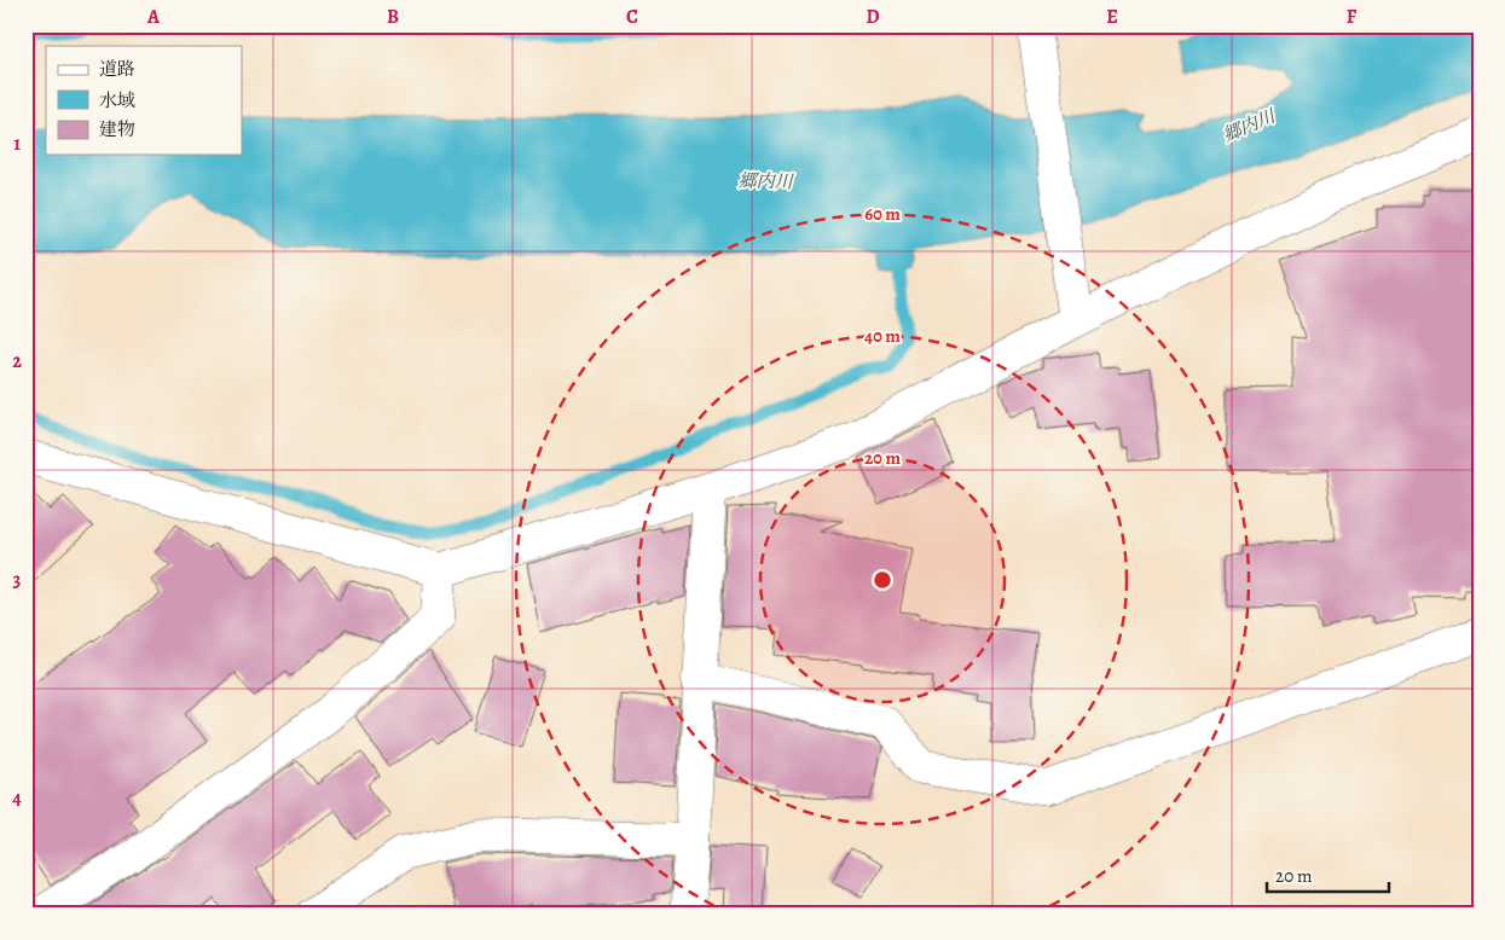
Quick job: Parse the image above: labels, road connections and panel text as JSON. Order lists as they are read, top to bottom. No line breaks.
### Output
{"water":["郷内川"],"legend":["道路","水域","建物"],"scale_bar":"20 m","grid":{"columns":["A","B","C","D","E","F"],"rows":["1","2","3","4"]},"rings":["60 m","40 m","20 m"]}
